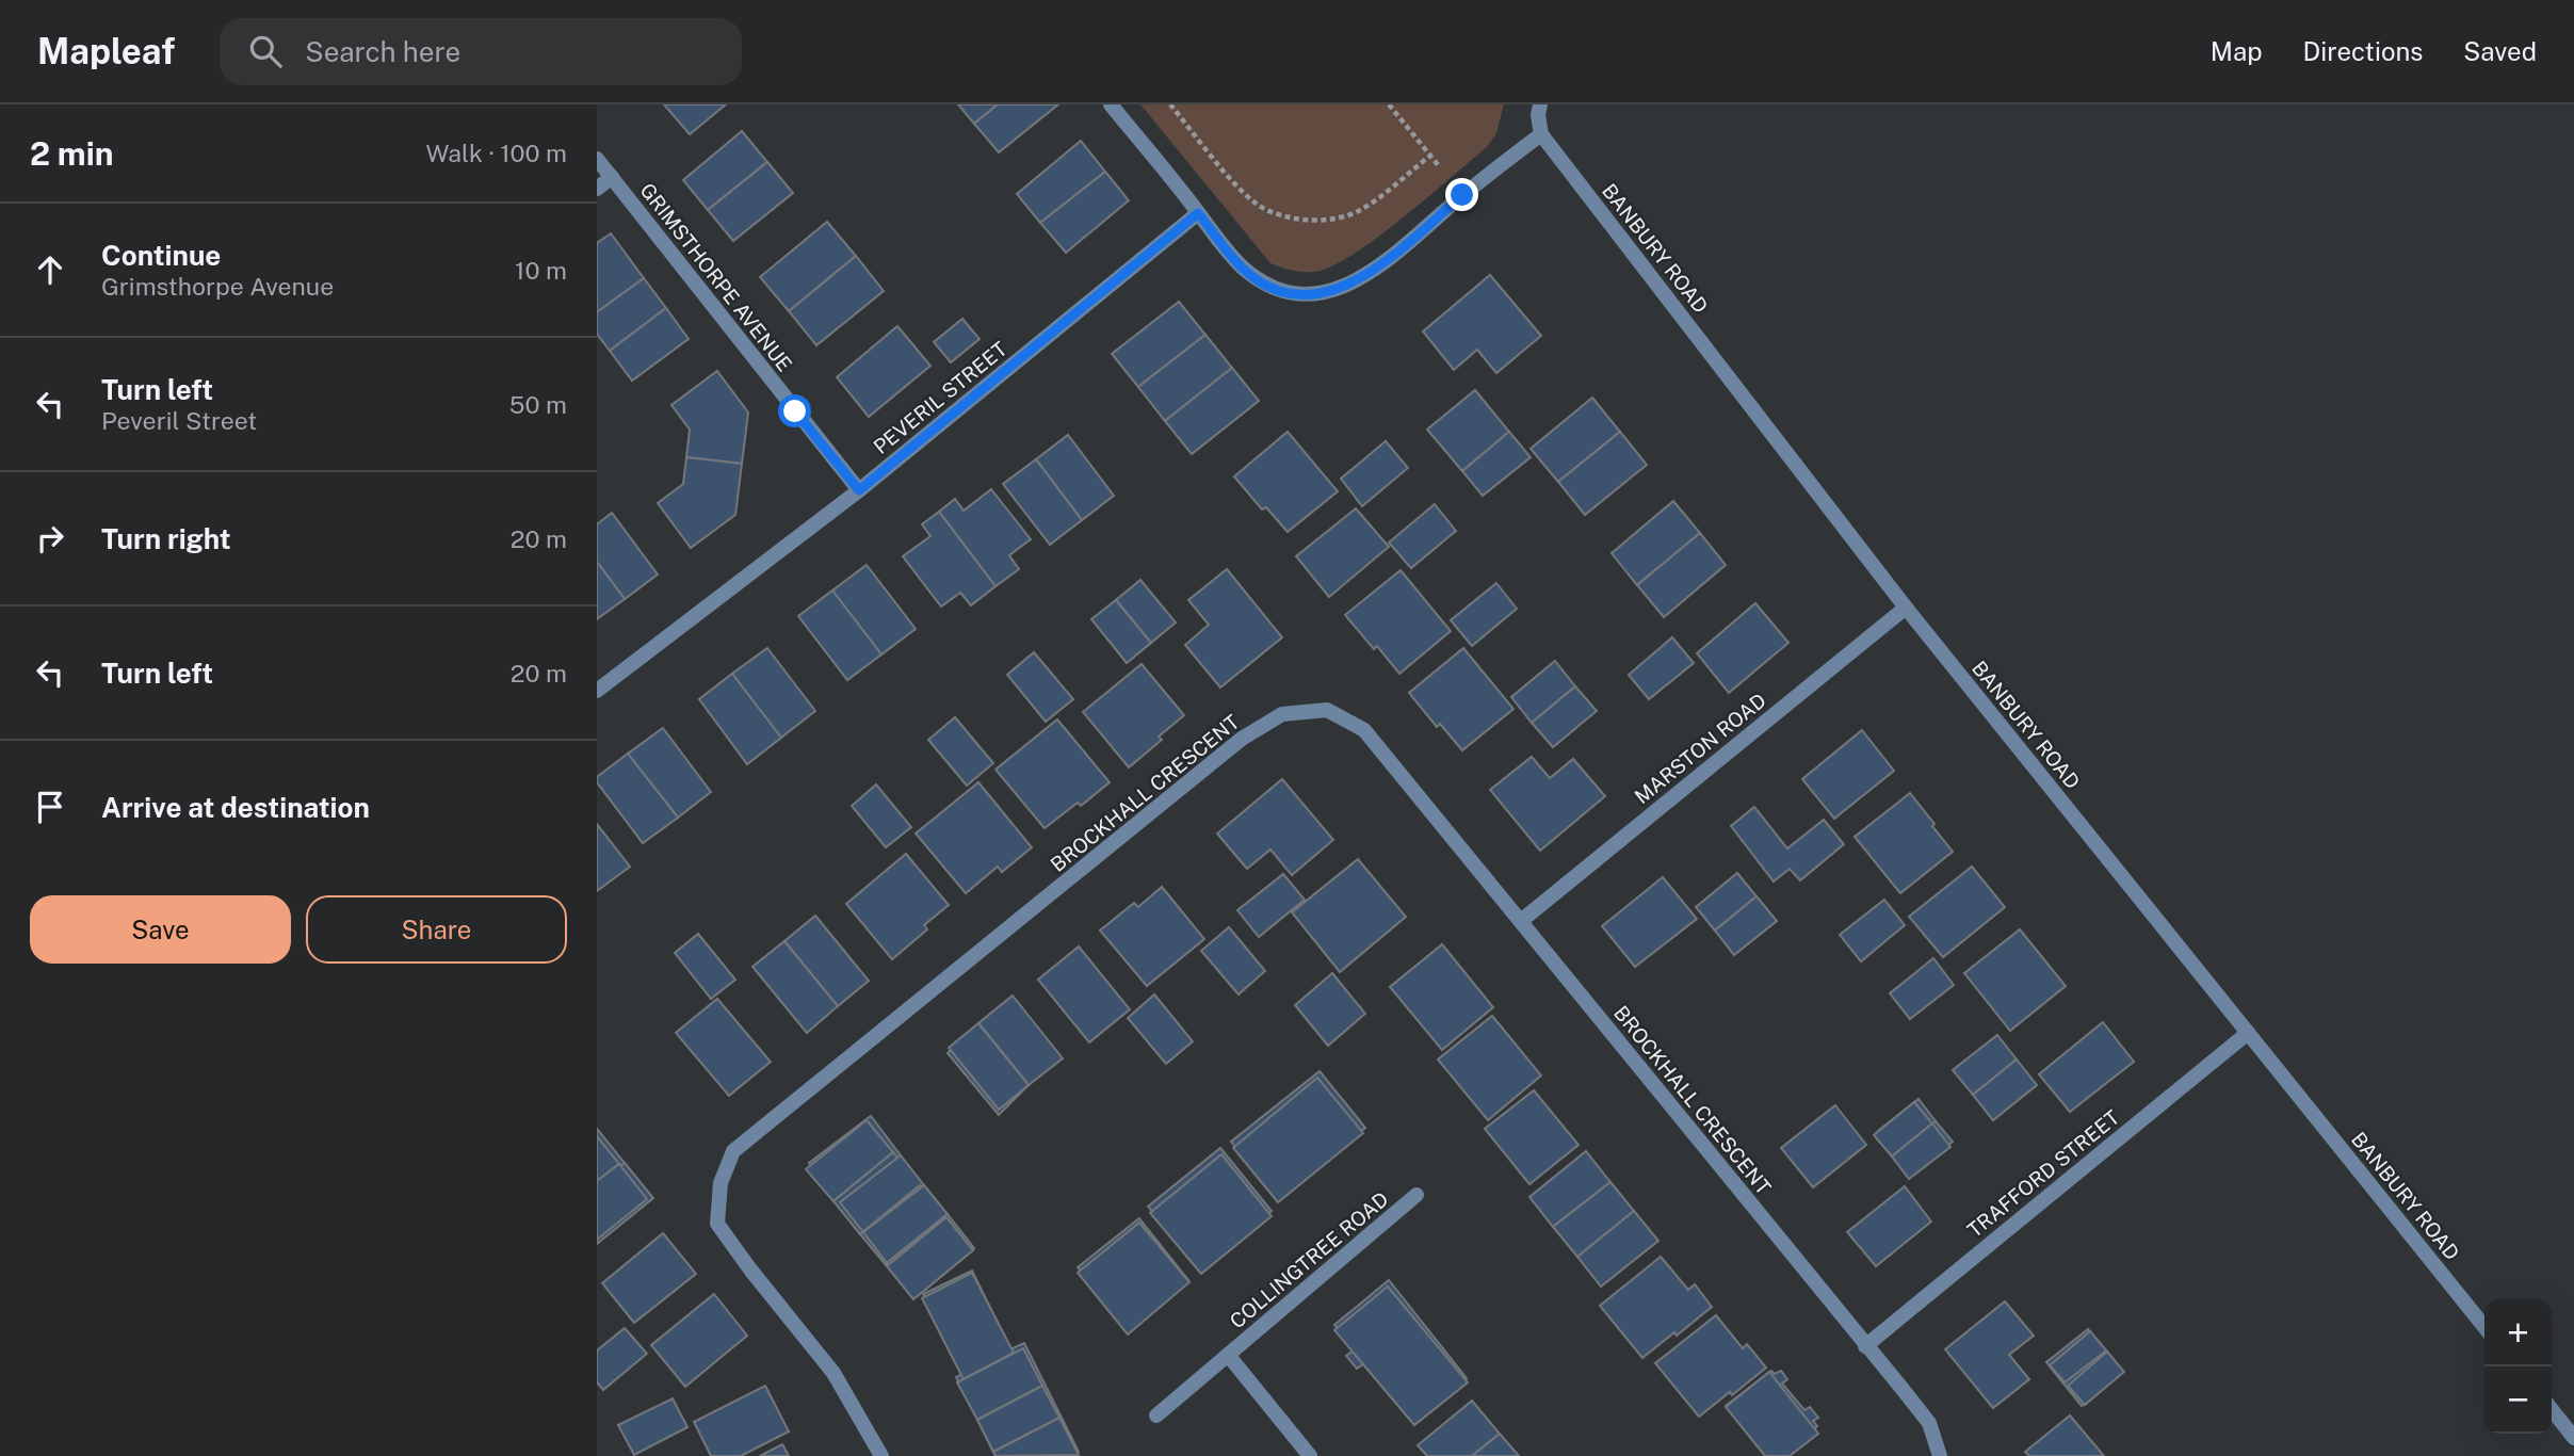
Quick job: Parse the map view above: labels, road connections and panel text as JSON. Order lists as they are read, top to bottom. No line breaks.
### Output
{"streets":{"street":["BANBURY ROAD","GRIMSTHORPE AVENUE","PEVERIL STREET","MARSTON ROAD","BROCKHALL CRESCENT","TRAFFORD STREET","COLLINGTREE ROAD"]},"crossings":[["BANBURY ROAD","MARSTON ROAD"],["BANBURY ROAD","TRAFFORD STREET"],["GRIMSTHORPE AVENUE","PEVERIL STREET"],["MARSTON ROAD","BROCKHALL CRESCENT"],["BROCKHALL CRESCENT","TRAFFORD STREET"]],"page":{"header":"Mapleaf","search":"Search here","nav":["Map","Directions","Saved"],"heading":["2 min","Walk · 100 m"],"list":[["Continue","Grimsthorpe Avenue","10 m"],["Turn left","Peveril Street","50 m"],["Turn right","20 m"],["Turn left","20 m"],"Arrive at destination"],"buttons":["Save","Share"],"map_buttons":["+","−"]}}
